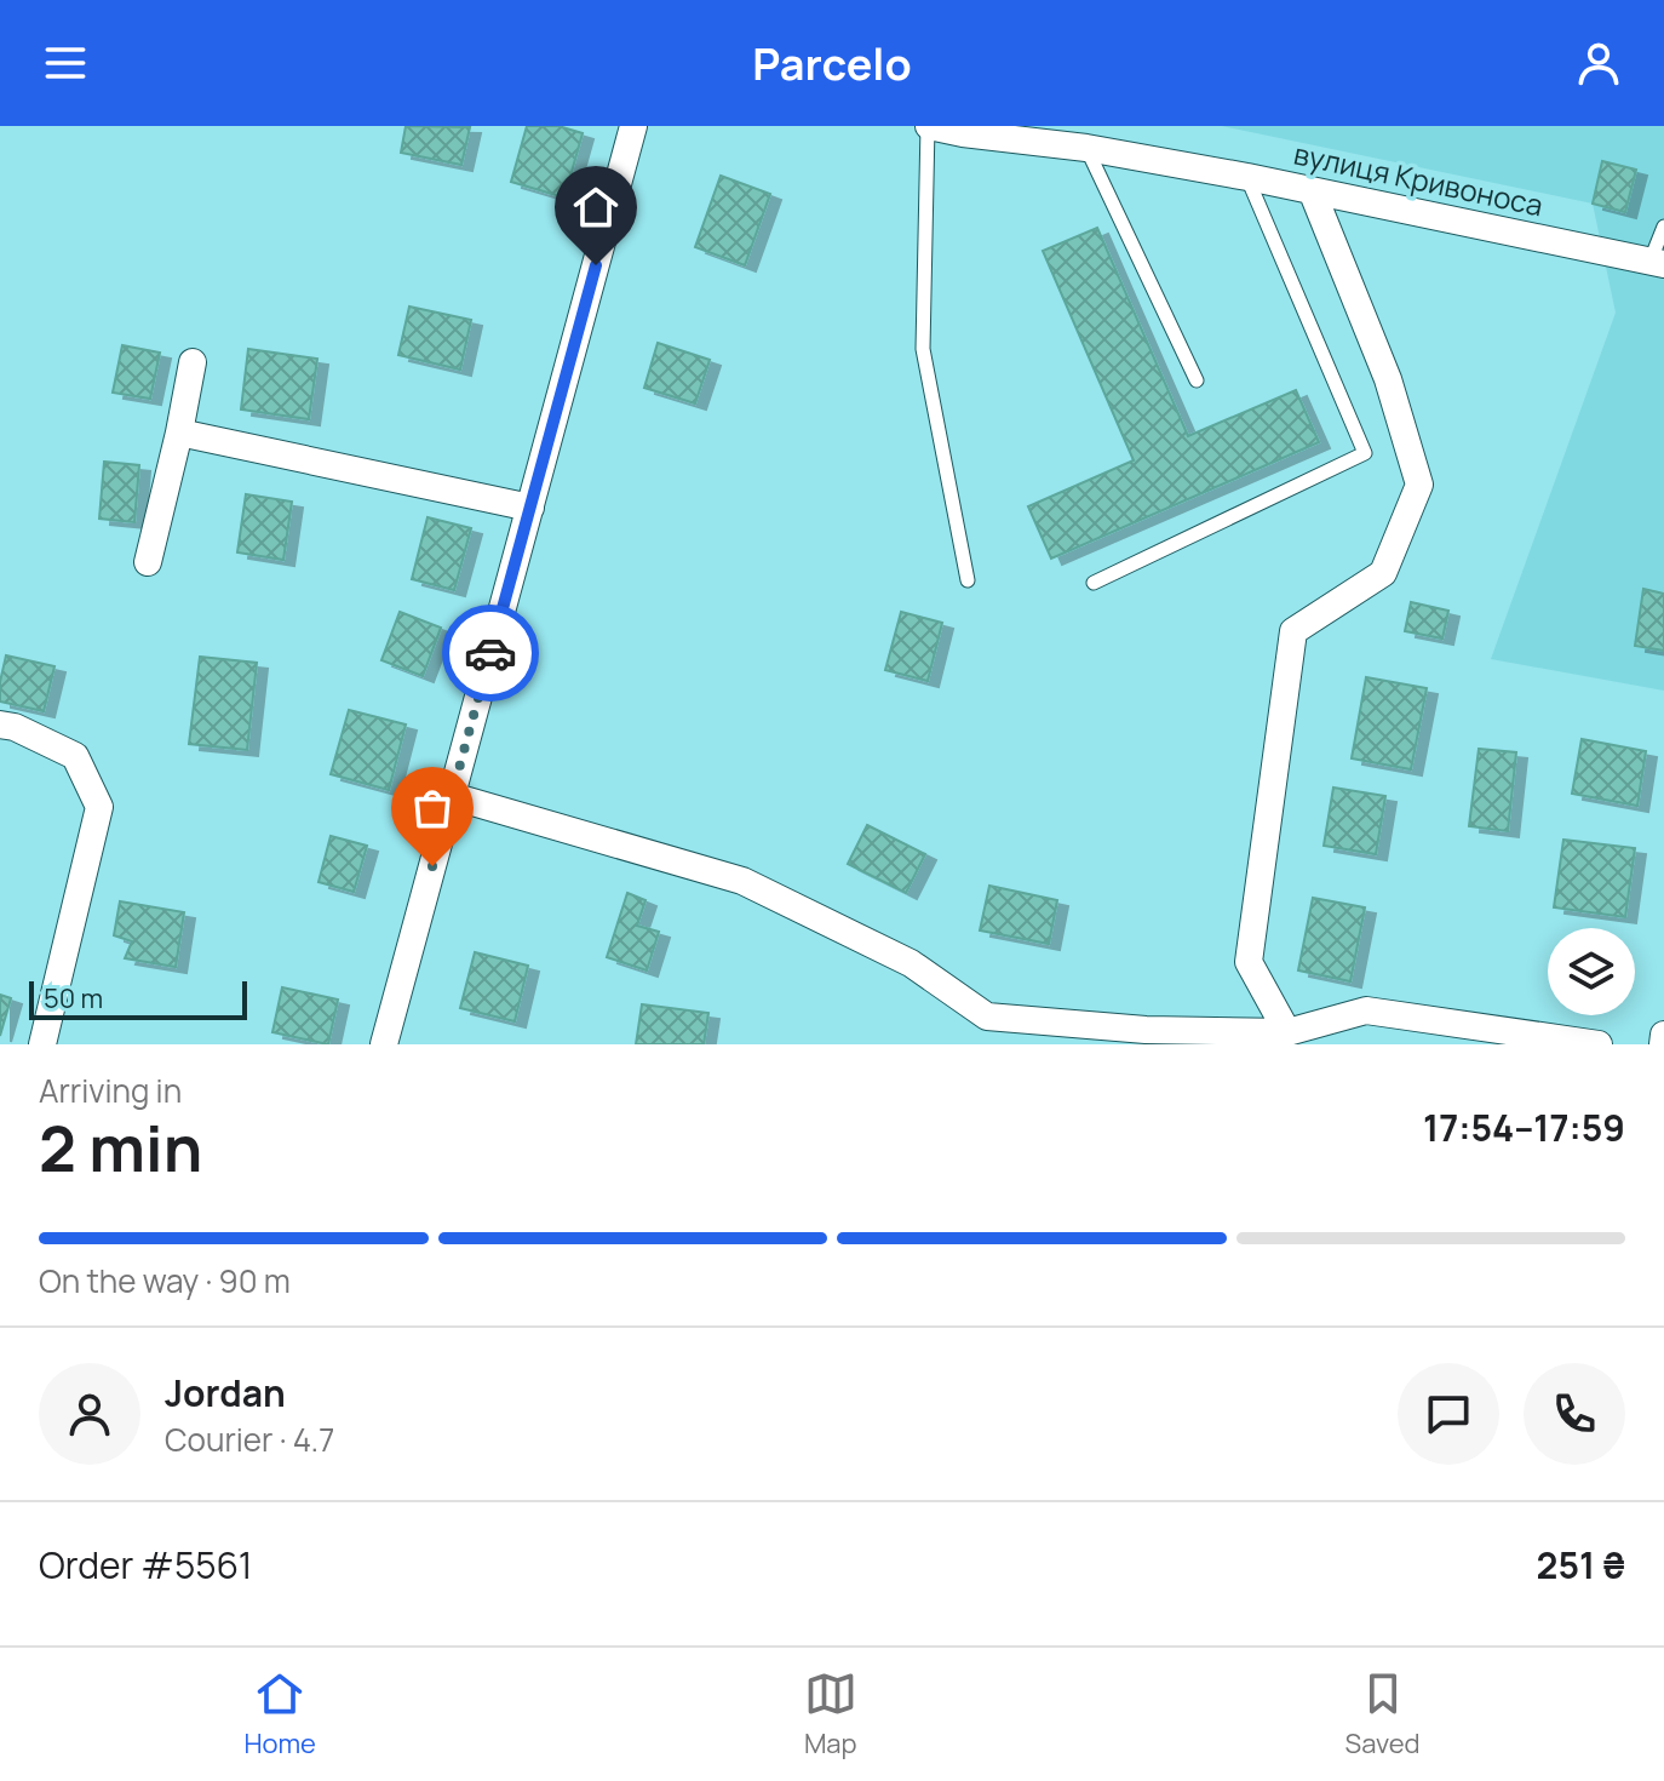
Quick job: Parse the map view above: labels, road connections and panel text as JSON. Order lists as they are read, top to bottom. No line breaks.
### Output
{"streets":{"street":["вулиця Кривоноса"]},"scale_bar":"50 m","page":{"header":"Parcelo","scale":"50 m","heading":["2 min","Arriving in","17:54–17:59"],"panel":["Jordan","Courier · 4.7","Order #5561","251 ₴"],"bar":"On the way · 90 m","tabs":["Home","Map","Saved"]}}
